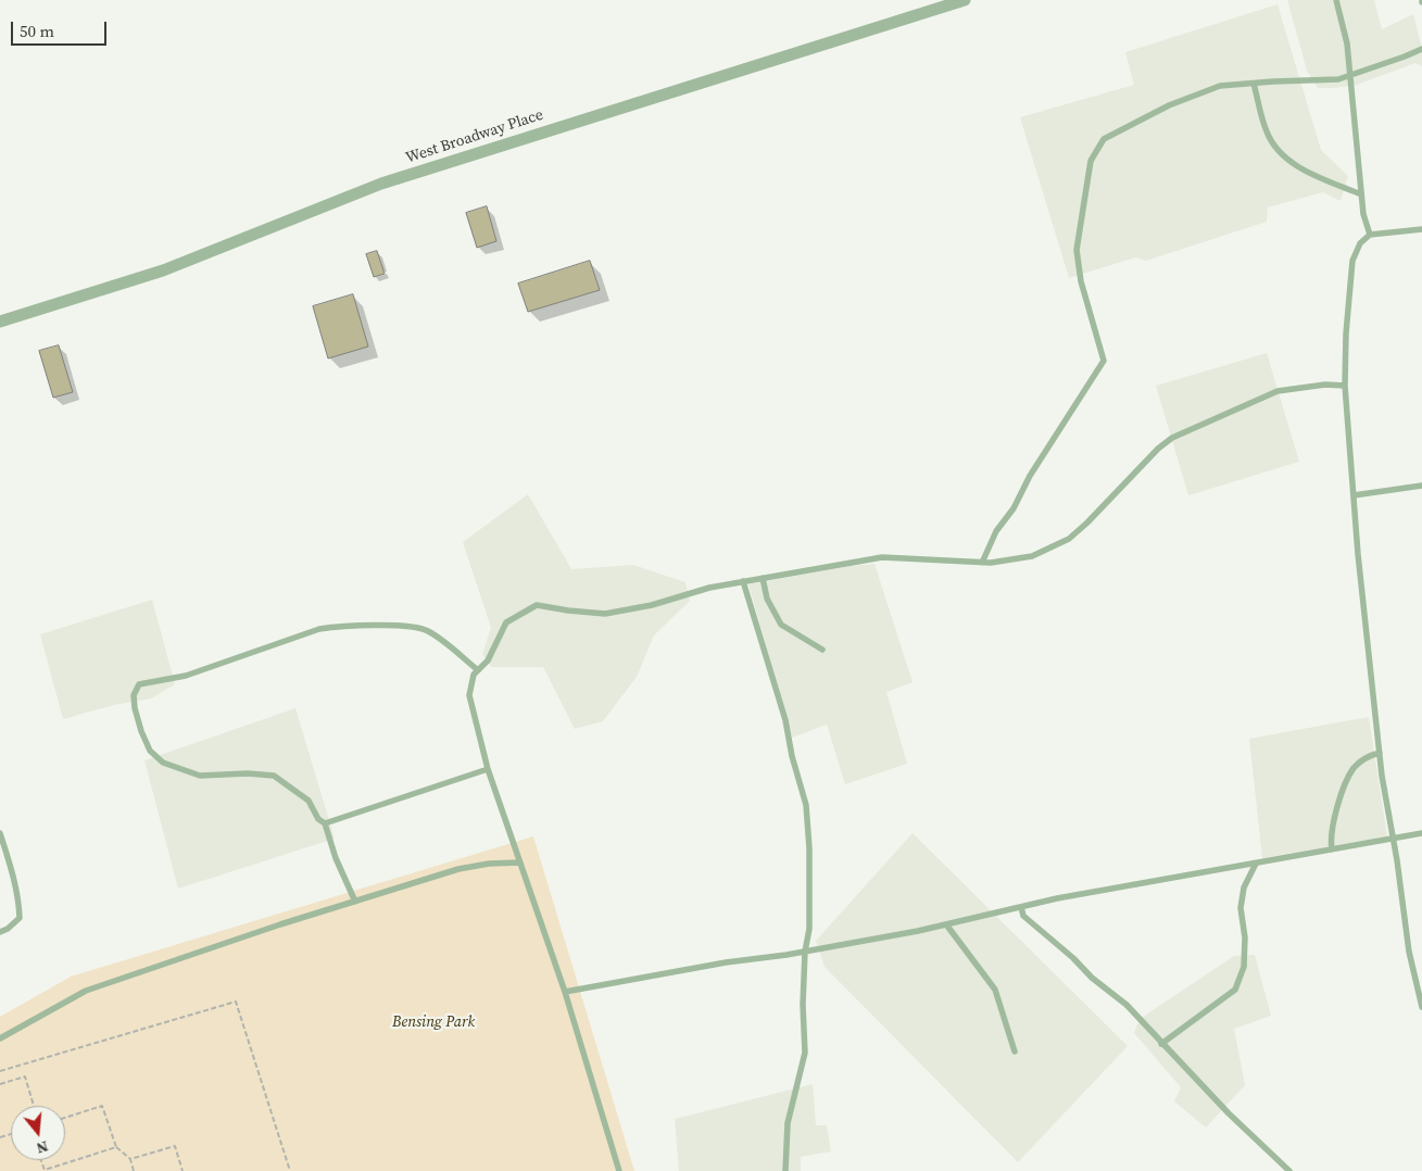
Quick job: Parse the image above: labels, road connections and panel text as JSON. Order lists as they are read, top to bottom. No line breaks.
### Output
{"streets":{"street":["West Broadway Place"]},"parks":["Bensing Park"],"scale_bar":"50 m","north":"bottom"}
